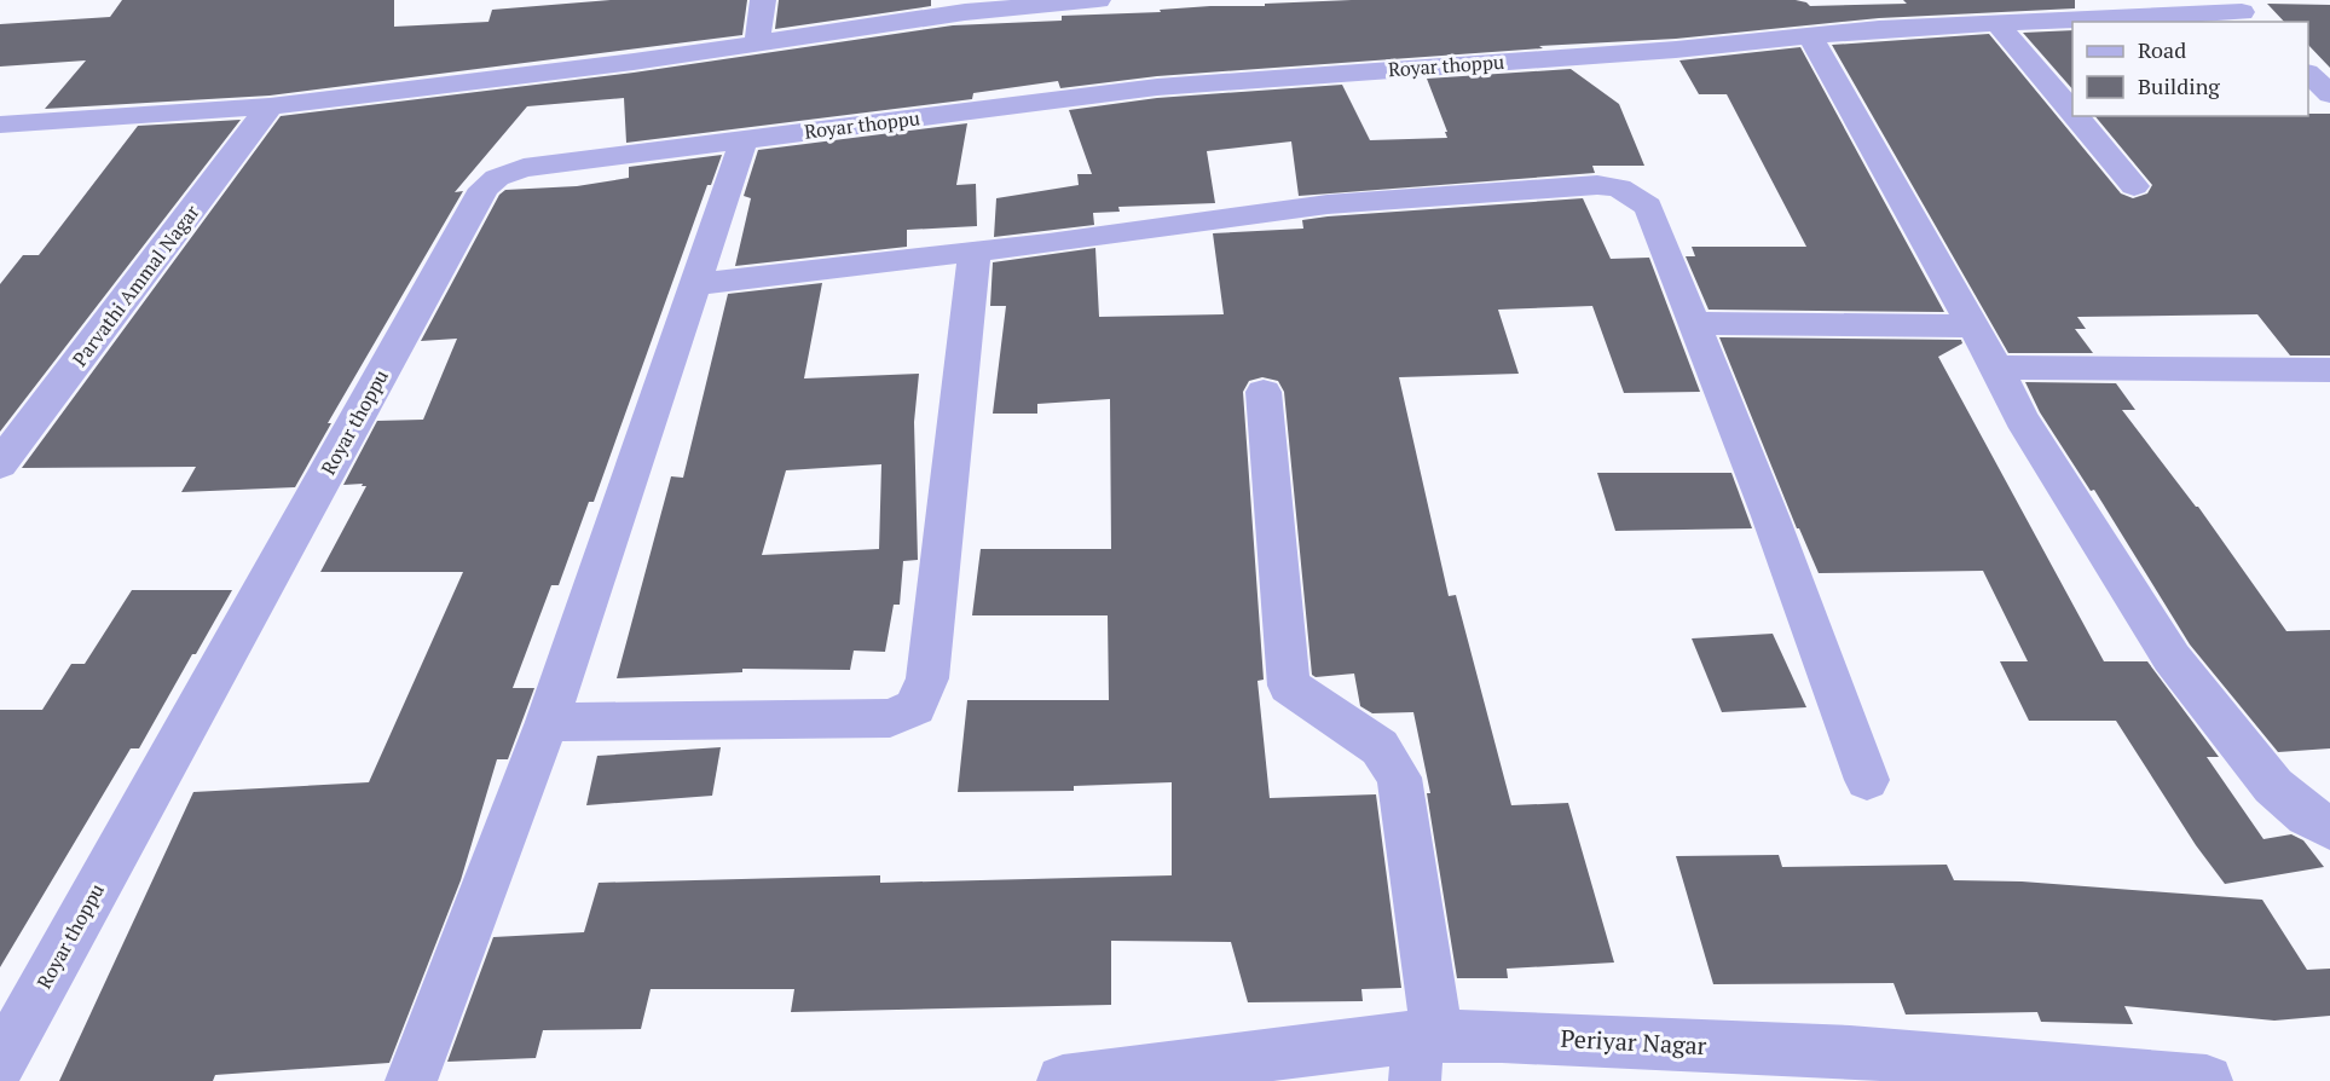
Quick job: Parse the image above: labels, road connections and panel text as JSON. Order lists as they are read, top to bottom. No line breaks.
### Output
{"streets":{"street":["Royar thoppu","Parvathi Ammal Nagar","Periyar Nagar"]},"legend":["Road","Building"]}
